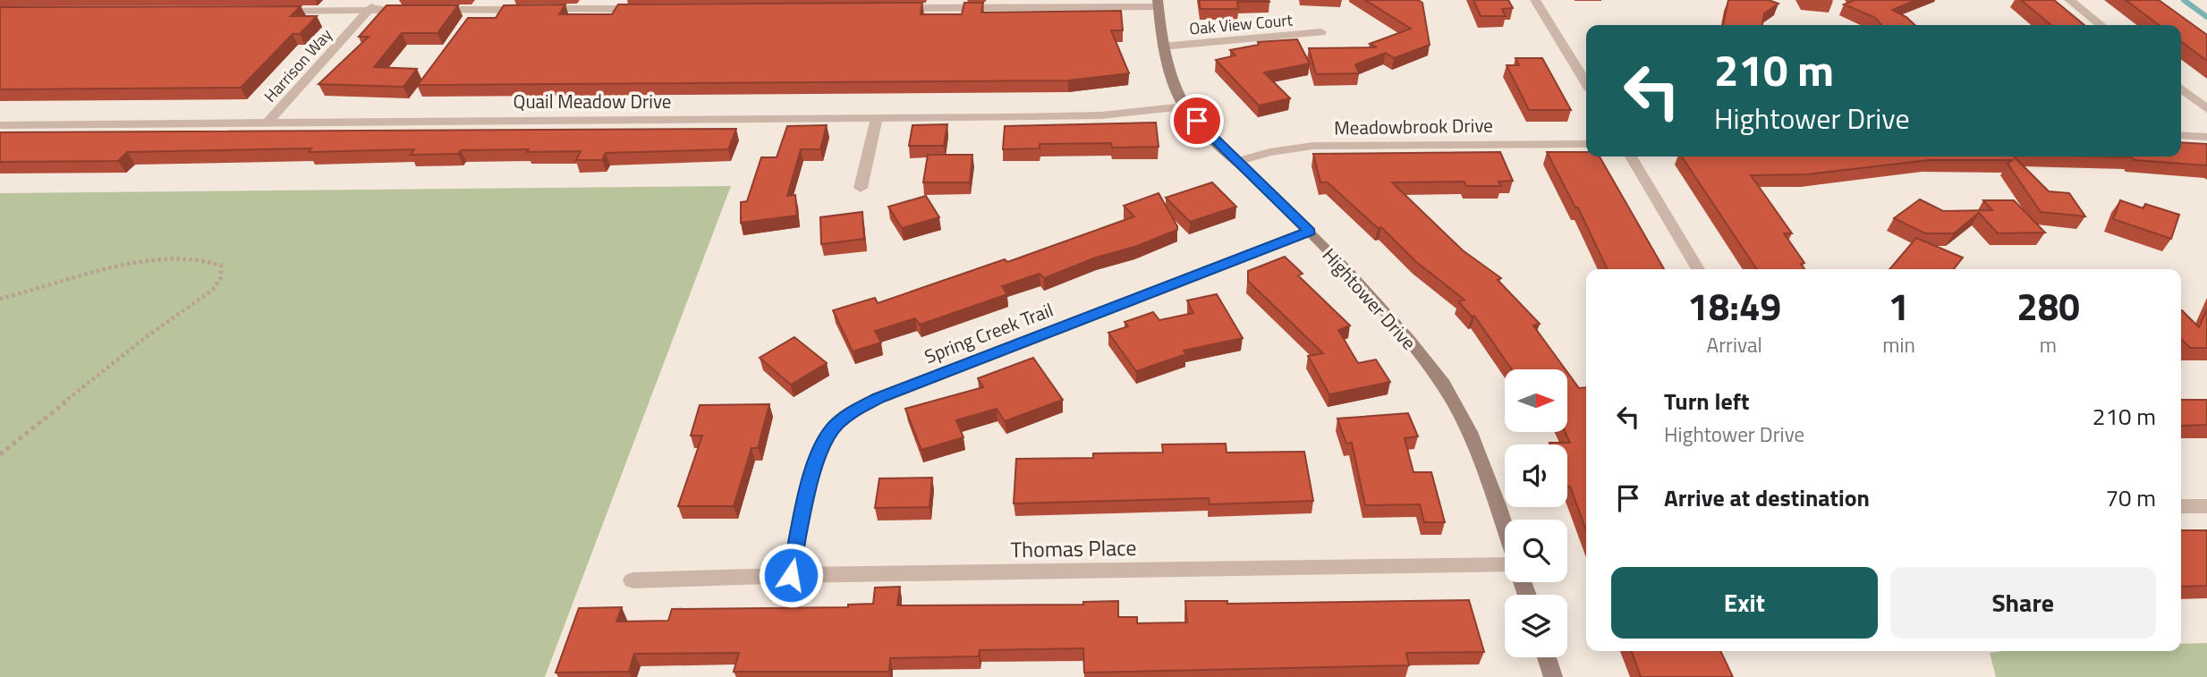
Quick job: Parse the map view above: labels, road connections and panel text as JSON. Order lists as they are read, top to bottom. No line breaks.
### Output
{"streets":{"main road":["Hightower Drive"],"street":["Oak View Court","Harrison Way","Quail Meadow Drive","Meadowbrook Drive","Spring Creek Trail","Thomas Place"]},"crossings":[["Oak View Court","Hightower Drive"],["Harrison Way","Quail Meadow Drive"],["Quail Meadow Drive","Hightower Drive"],["Meadowbrook Drive","Hightower Drive"],["Hightower Drive","Spring Creek Trail"],["Spring Creek Trail","Thomas Place"]],"north":"right","page":{"turn":["210 m","Hightower Drive"],"eta":["18:49","Arrival","1","min","280","m"],"list":[{"name":"Turn left","note":"Hightower Drive","value":"210 m"},{"name":"Arrive at destination","value":"70 m"}],"buttons":["Exit","Share"]}}
